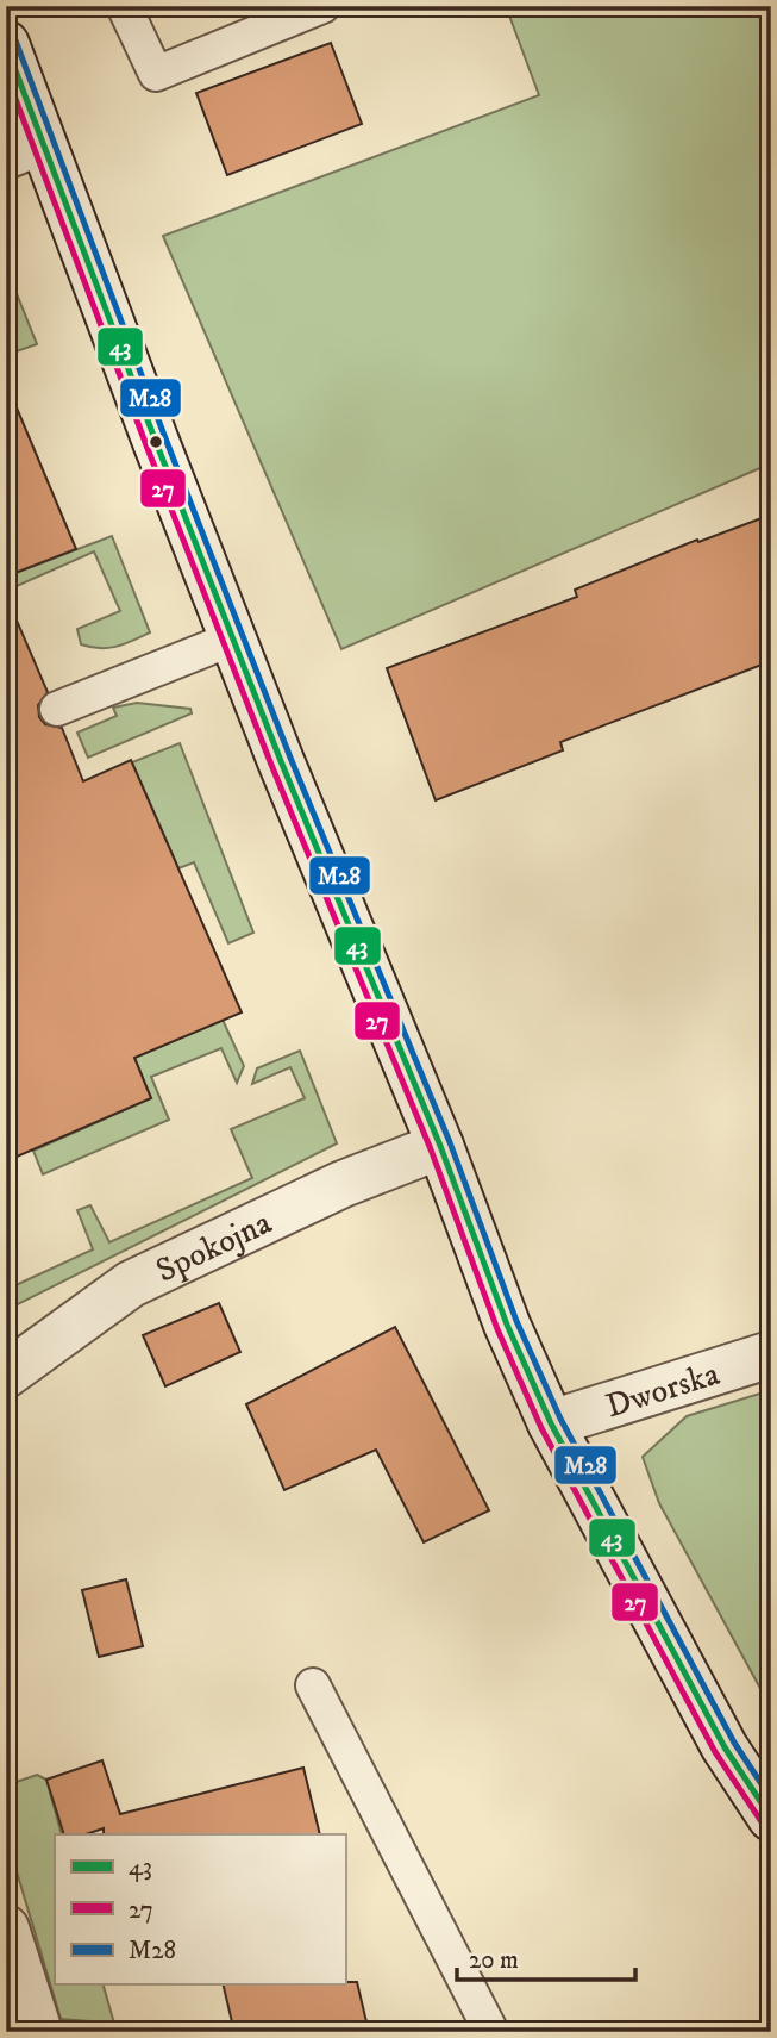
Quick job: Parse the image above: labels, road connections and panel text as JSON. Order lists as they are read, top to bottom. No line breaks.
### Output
{"streets":{"main road":["Spokojna","Dworska"]},"lines":["transit line M28","transit line 43","transit line 27"],"legend":["43","27","M28"],"scale_bar":"20 m"}
